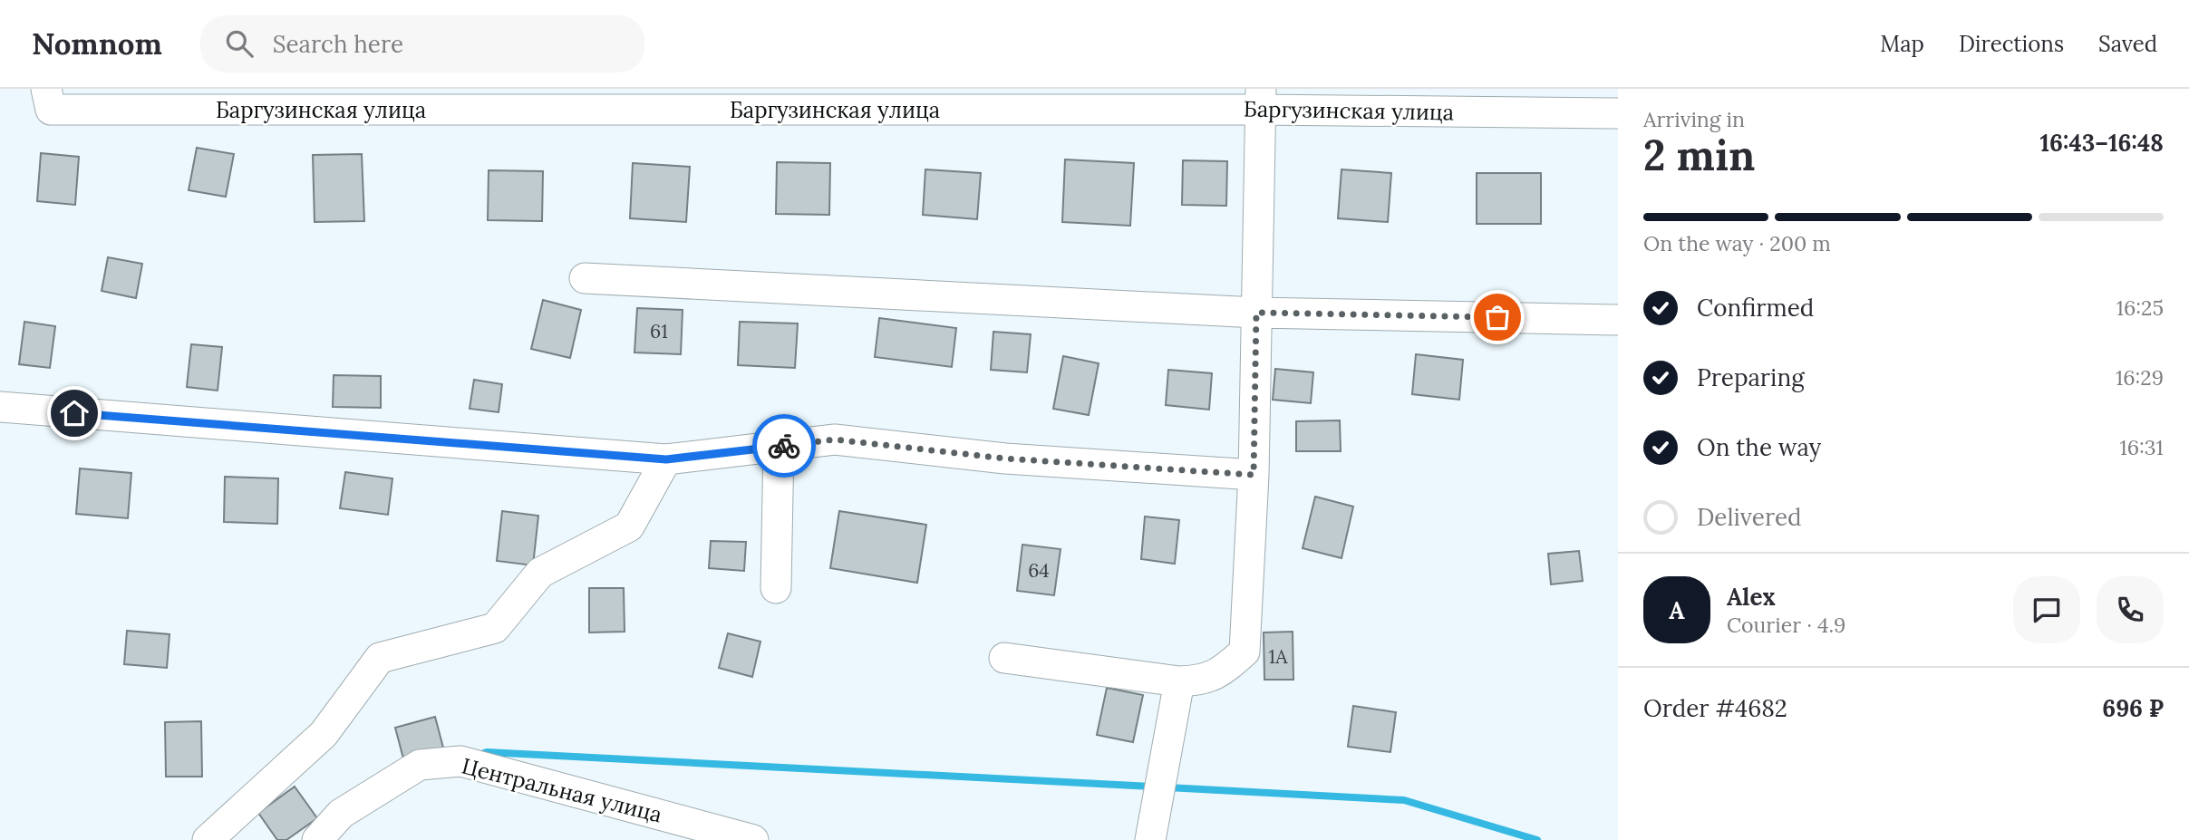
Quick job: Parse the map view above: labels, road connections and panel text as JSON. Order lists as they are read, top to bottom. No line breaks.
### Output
{"streets":{"street":["Баргузинская улица","Центральная улица"]},"house_numbers":["61","64","1А"],"page":{"header":"Nomnom","search":"Search here","nav":["Map","Directions","Saved"],"heading":["2 min","Arriving in","16:43–16:48"],"panel":["Alex","Courier · 4.9","Order #4682","696 ₽"],"bar":"On the way · 200 m","list":[["Confirmed","16:25"],["Preparing","16:29"],["On the way","16:31"],"Delivered"],"round":"A"}}
